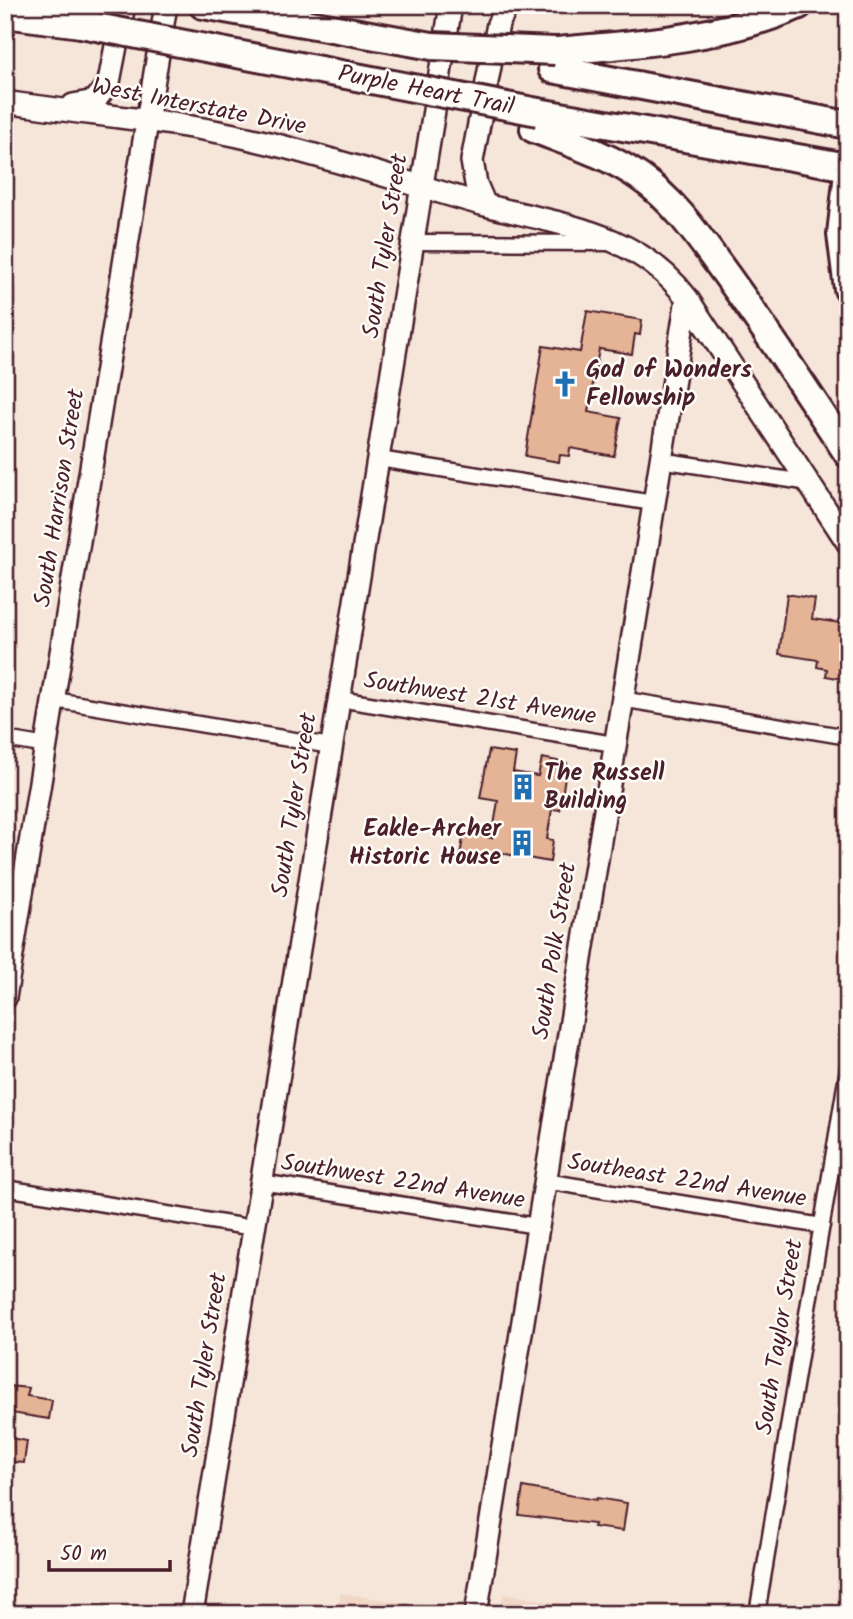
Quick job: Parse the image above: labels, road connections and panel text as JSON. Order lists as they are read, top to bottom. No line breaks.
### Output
{"streets":{"highway":["Purple Heart Trail"],"main road":["West Interstate Drive","South Tyler Street","South Harrison Street","South Polk Street"],"street":["Southwest 21st Avenue","Southeast 22nd Avenue","Southwest 22nd Avenue","South Taylor Street"]},"crossings":[["West Interstate Drive","South Tyler Street"],["West Interstate Drive","South Harrison Street"],["West Interstate Drive","South Polk Street"],["South Tyler Street","Southwest 21st Avenue"],["South Tyler Street","Southwest 22nd Avenue"],["Southwest 21st Avenue","South Polk Street"],["South Polk Street","Southeast 22nd Avenue"],["South Polk Street","Southwest 22nd Avenue"],["Southeast 22nd Avenue","South Taylor Street"]],"places":{"church":["God of Wonders Fellowship"],"building":["The Russell Building","Eakle-Archer Historic House"]},"scale_bar":"50 m"}
